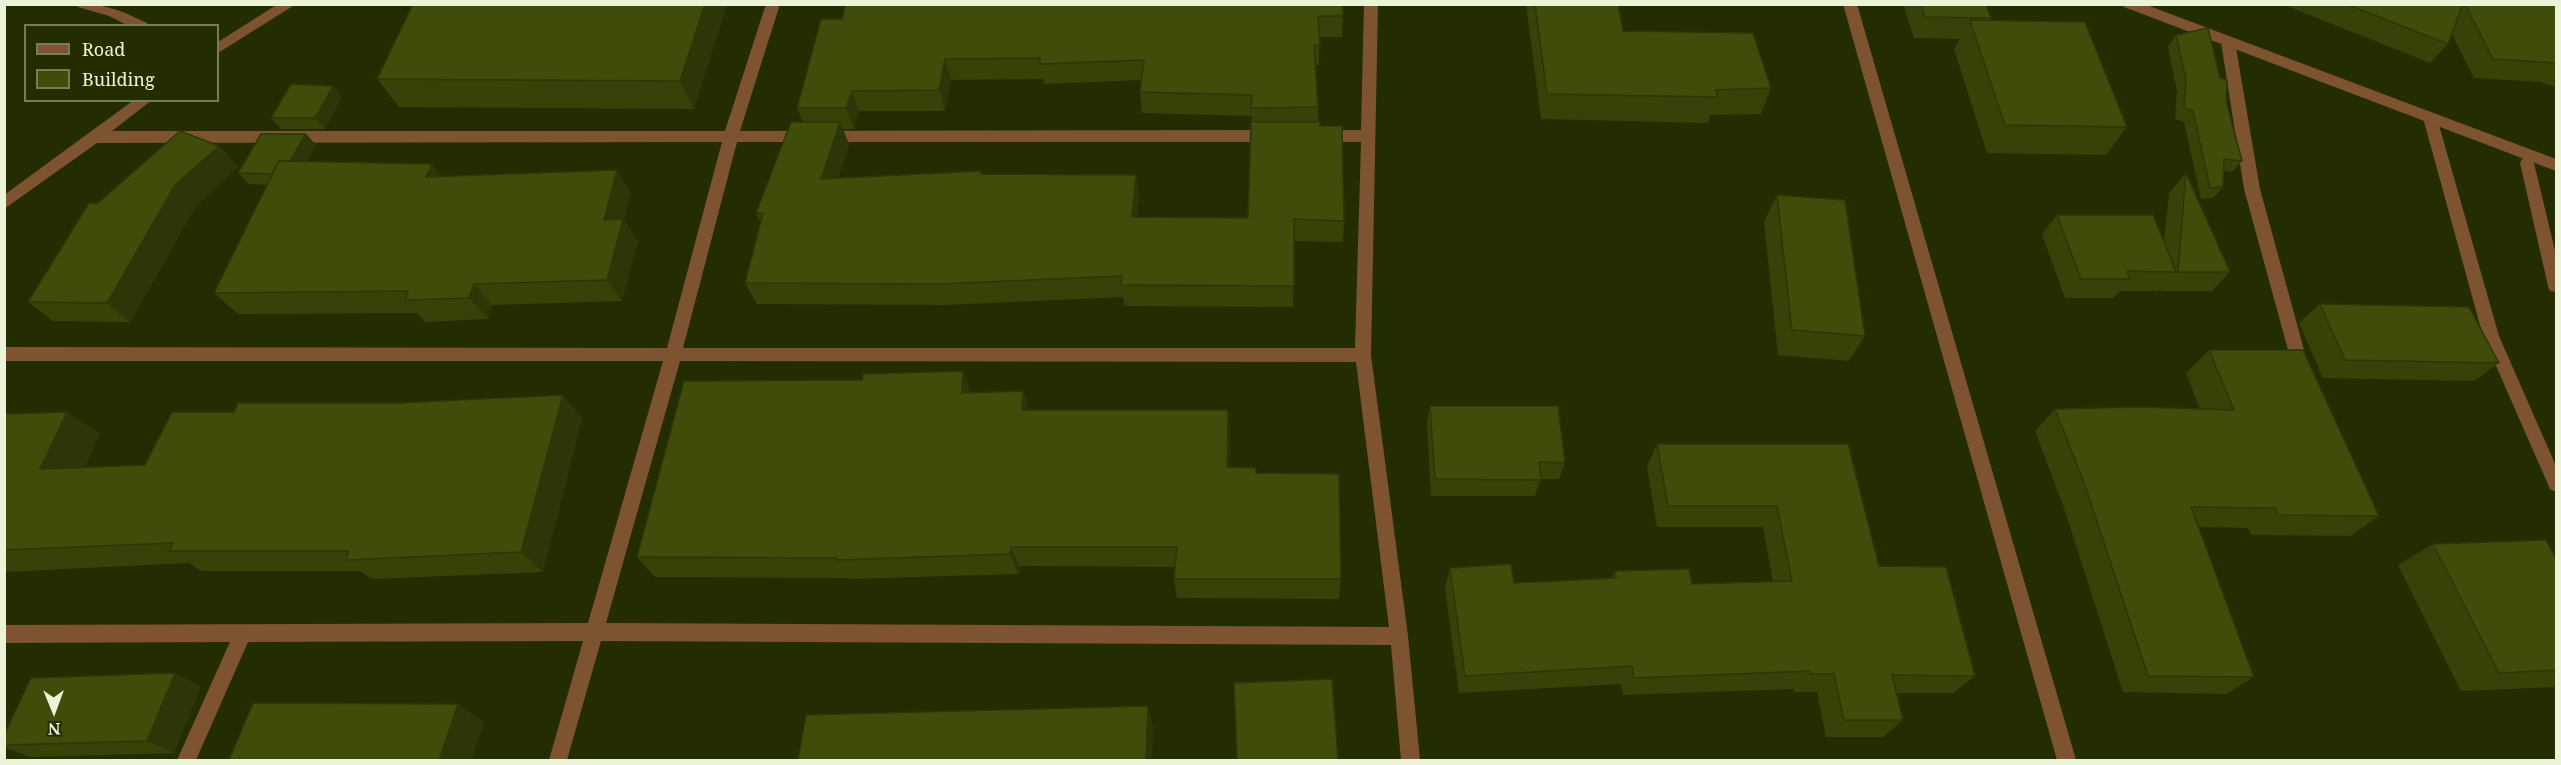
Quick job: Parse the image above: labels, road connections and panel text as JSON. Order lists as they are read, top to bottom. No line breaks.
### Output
{"legend":["Road","Building"],"north":"bottom"}
